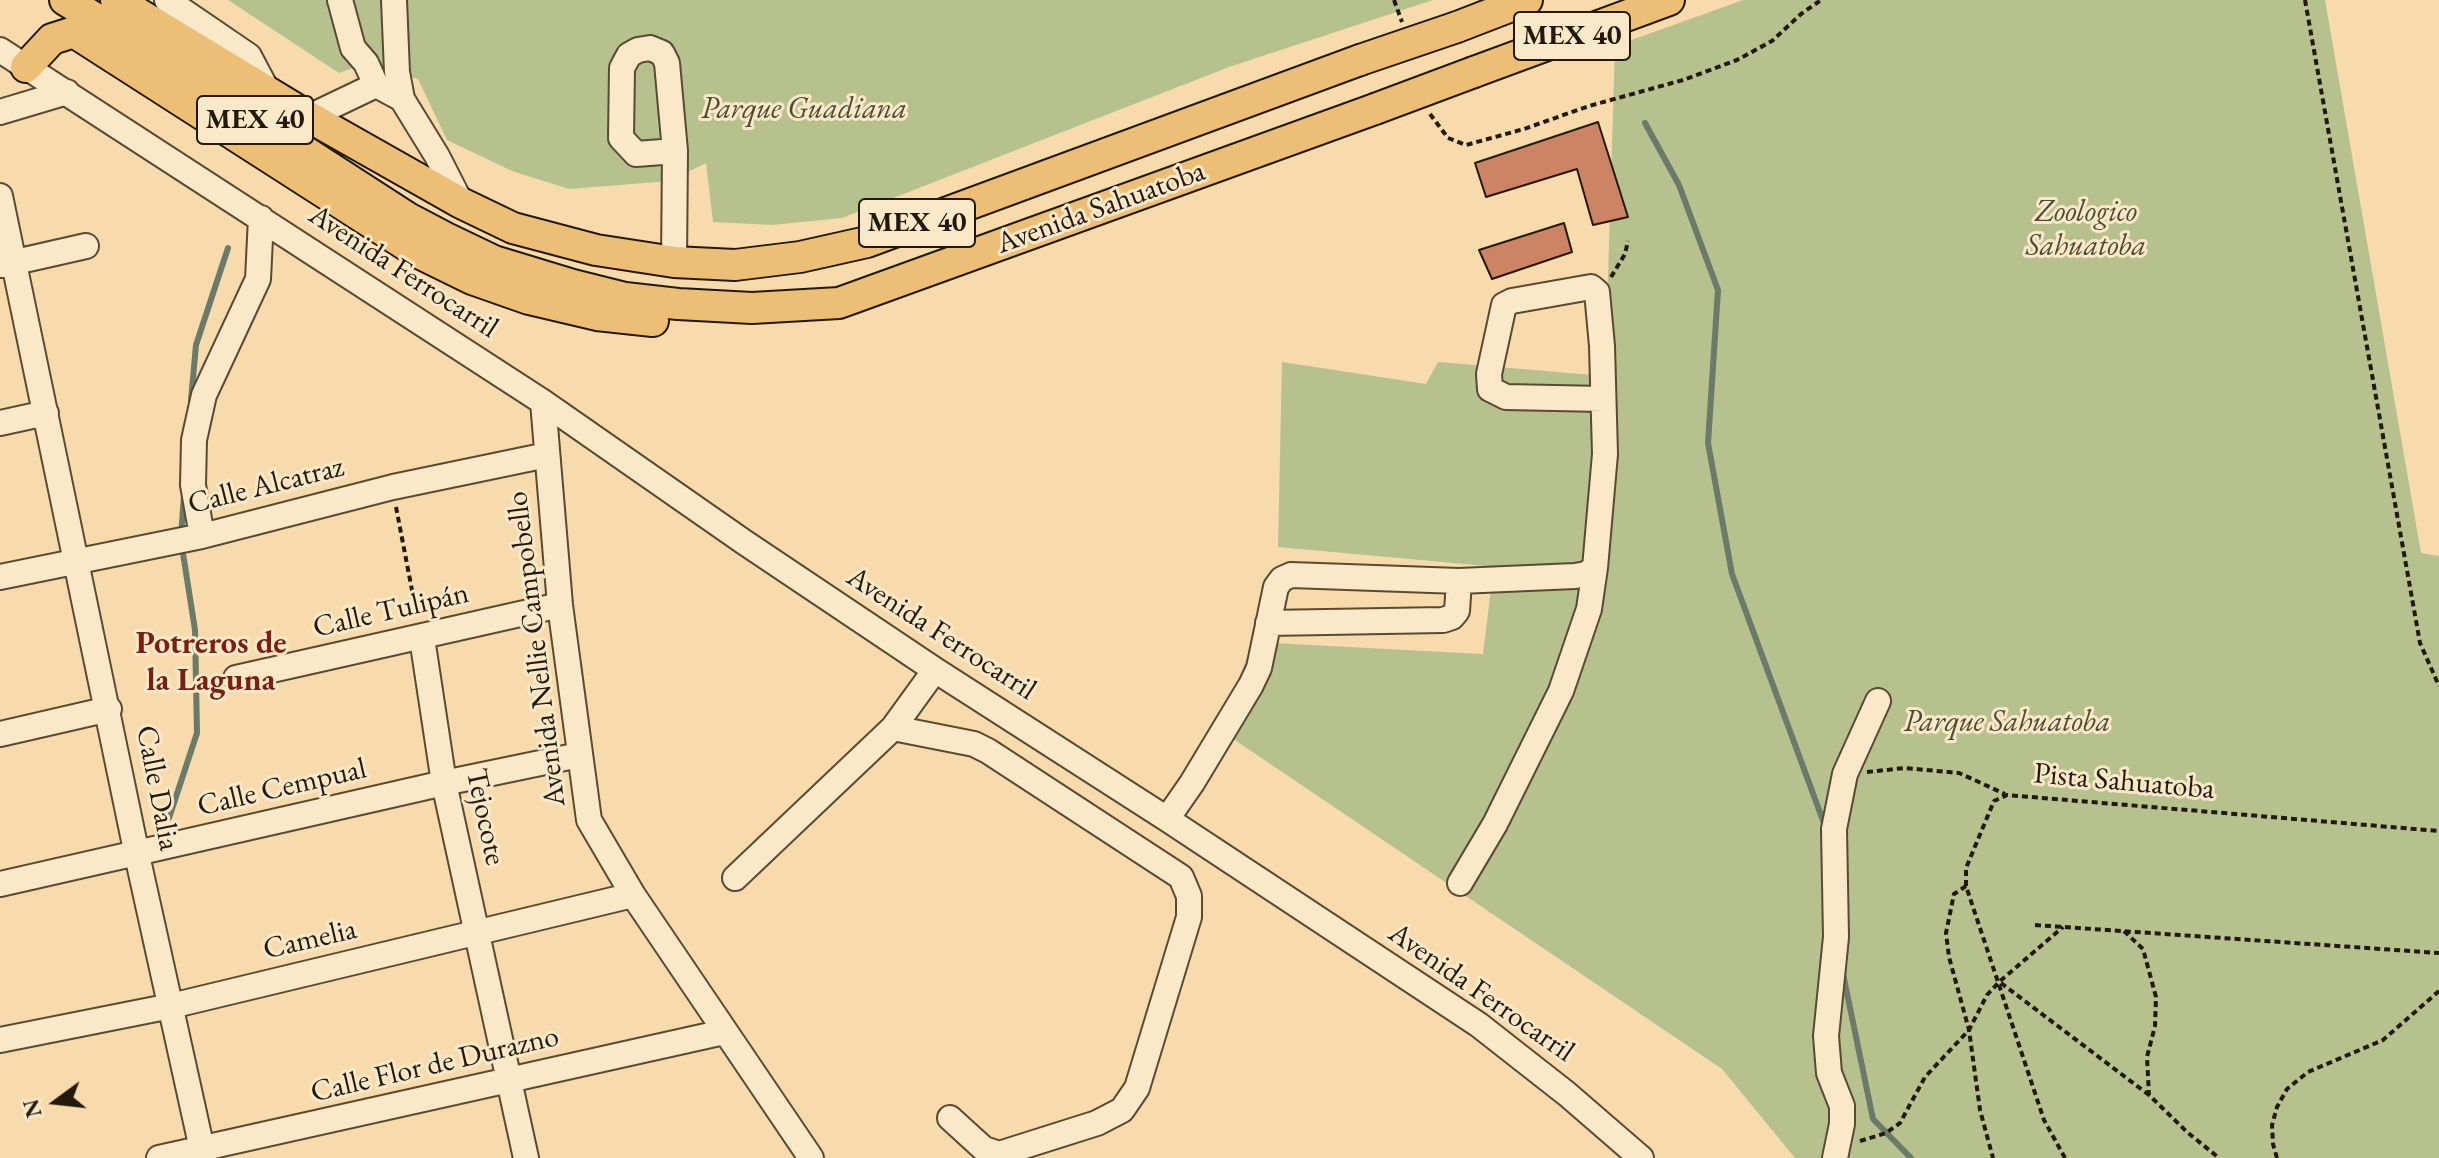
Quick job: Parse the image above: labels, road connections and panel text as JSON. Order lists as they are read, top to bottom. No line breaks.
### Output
{"streets":{"main road":["MEX 40","Avenida Sahuatoba"],"street":["Avenida Ferrocarril","Calle Alcatraz","Calle Tulipán","Avenida Nellie Campobello","Calle Dalia","Calle Cempual","Tejocote","Camelia","Calle Flor de Durazno"],"path":["Pista Sahuatoba"]},"crossings":[["Avenida Ferrocarril","Avenida Nellie Campobello"],["Calle Alcatraz","Avenida Nellie Campobello"],["Calle Alcatraz","Calle Dalia"],["Calle Tulipán","Avenida Nellie Campobello"],["Calle Tulipán","Tejocote"],["Avenida Nellie Campobello","Calle Cempual"],["Avenida Nellie Campobello","Camelia"],["Avenida Nellie Campobello","Calle Flor de Durazno"],["Calle Dalia","Calle Cempual"],["Calle Dalia","Camelia"],["Calle Dalia","Calle Flor de Durazno"],["Calle Cempual","Tejocote"],["Tejocote","Camelia"],["Tejocote","Calle Flor de Durazno"]],"districts":["Potreros de la Laguna"],"parks":["Parque Guadiana","Zoologico Sahuatoba","Parque Sahuatoba"],"north":"left"}
